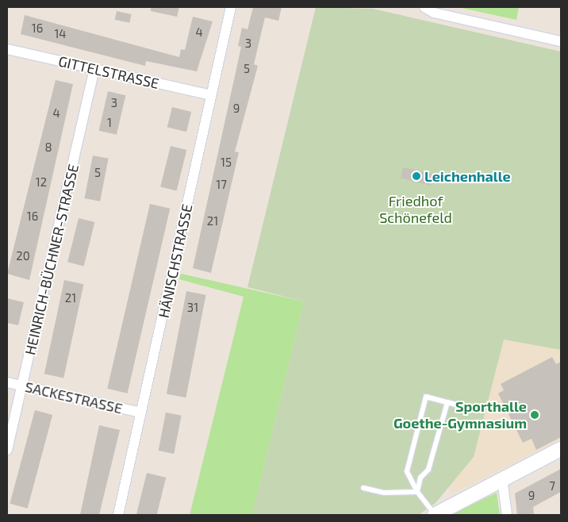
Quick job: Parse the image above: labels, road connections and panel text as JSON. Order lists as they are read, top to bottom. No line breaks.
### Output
{"streets":{"street":["GITTELSTRASSE","HEINRICH-BÜCHNER-STRASSE","HÄNISCHSTRASSE","SACKESTRASSE"]},"crossings":[["GITTELSTRASSE","HEINRICH-BÜCHNER-STRASSE"],["GITTELSTRASSE","HÄNISCHSTRASSE"],["HEINRICH-BÜCHNER-STRASSE","SACKESTRASSE"],["HÄNISCHSTRASSE","SACKESTRASSE"]],"parks":["Friedhof Schönefeld"],"places":["Leichenhalle","Sporthalle Goethe-Gymnasium"],"house_numbers":["16","4","14","3","5","3","9","4","1","8","15","5","12","17","16","21","20","21","31","7","9"]}
